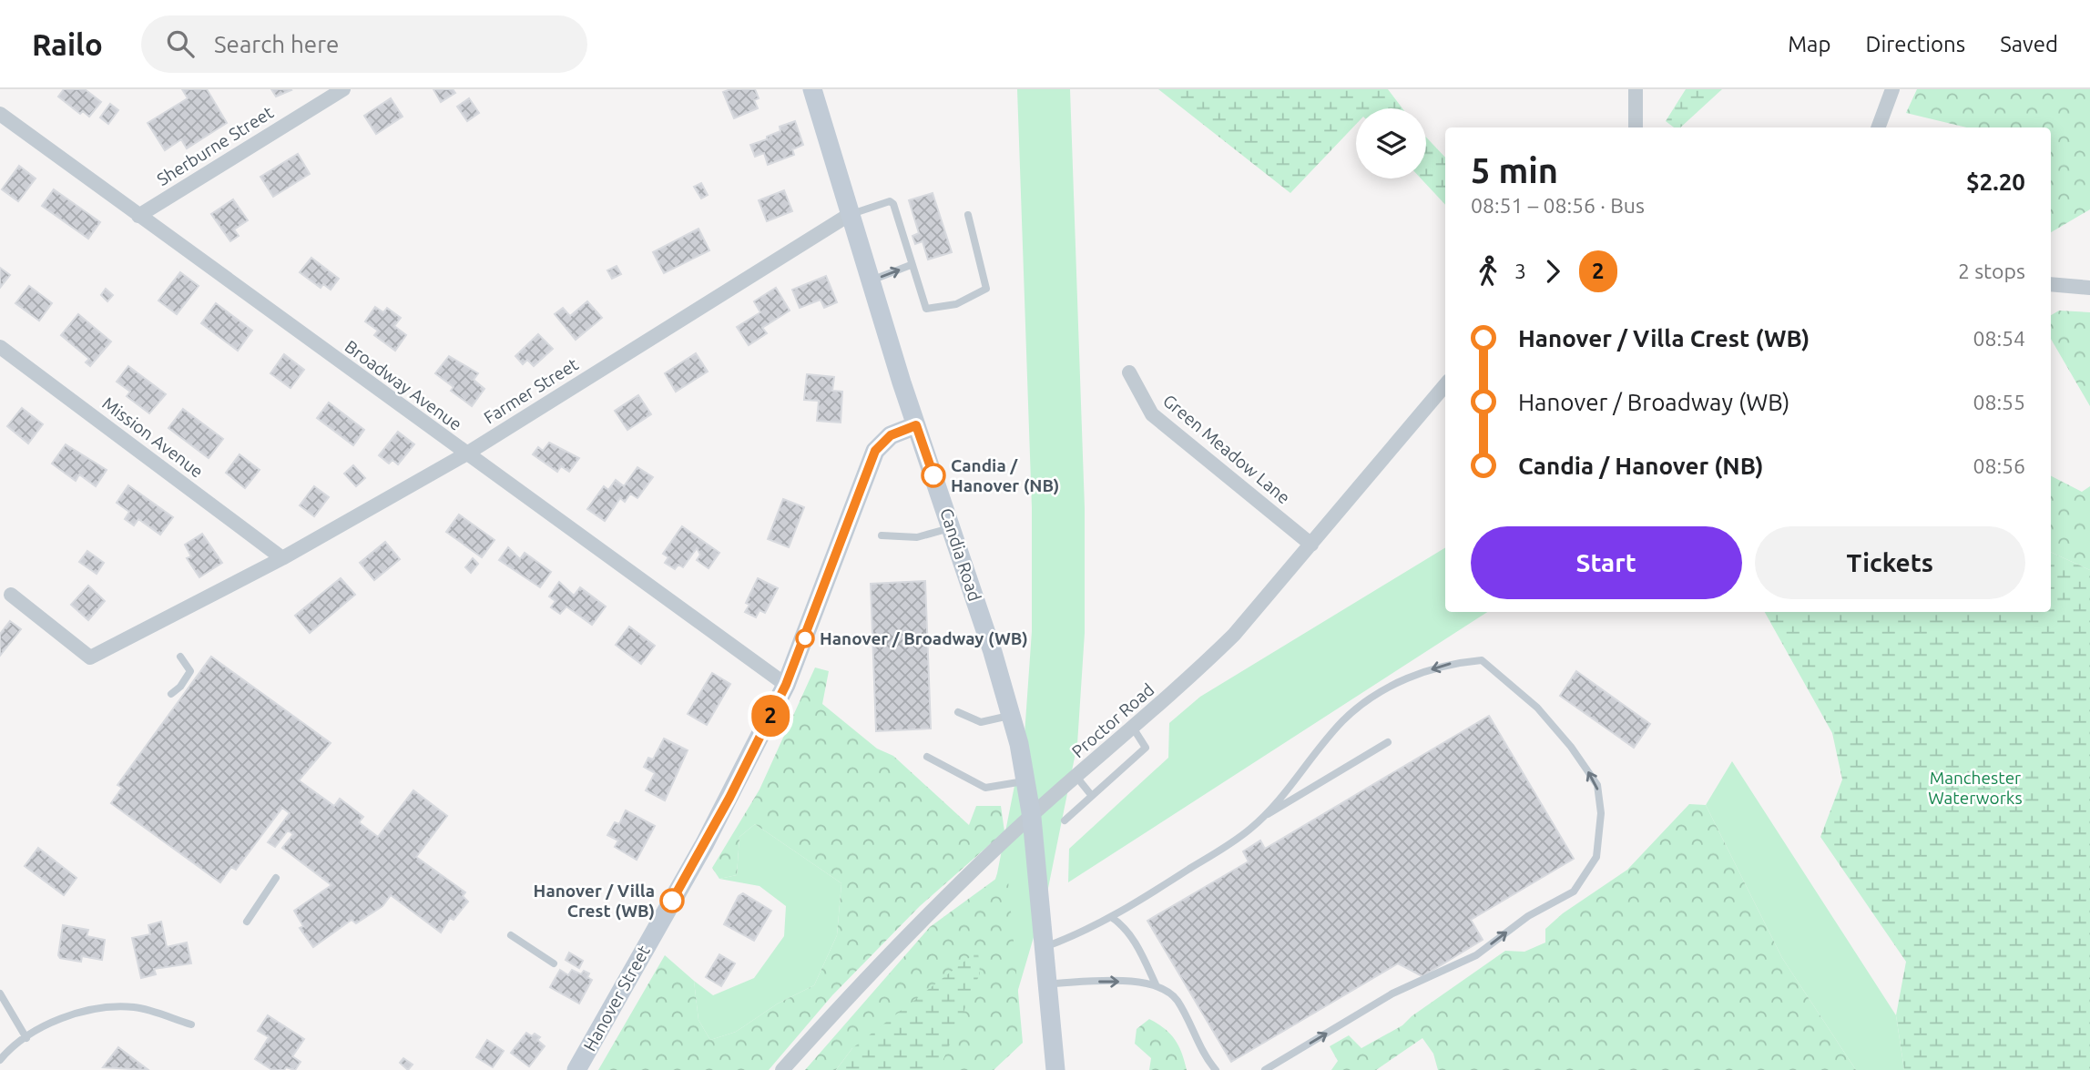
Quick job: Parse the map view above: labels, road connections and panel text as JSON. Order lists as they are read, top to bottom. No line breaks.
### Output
{"streets":{"main road":["Candia Road","Hanover Street"],"street":["Sherburne Street","Broadway Avenue","Farmer Street","Mission Avenue","Green Meadow Lane","Proctor Road"]},"crossings":[["Sherburne Street","Broadway Avenue"],["Broadway Avenue","Farmer Street"],["Broadway Avenue","Hanover Street"],["Farmer Street","Mission Avenue"],["Farmer Street","Candia Road"],["Green Meadow Lane","Proctor Road"],["Candia Road","Proctor Road"],["Candia Road","Hanover Street"]],"parks":["Manchester Waterworks"],"places":["Candia / Hanover (NB)","Hanover / Broadway (WB)","Hanover / Villa Crest (WB)"],"lines":["bus line 2"],"page":{"header":"Railo","search":"Search here","nav":["Map","Directions","Saved"],"on_map":"2","heading":["5 min","08:51 – 08:56 · Bus","$2.20"],"legs":["3","2","2 stops"],"list":[{"name":"Hanover / Villa Crest (WB)","value":"08:54"},{"name":"Hanover / Broadway (WB)","value":"08:55"},{"name":"Candia / Hanover (NB)","value":"08:56"}],"buttons":["Start","Tickets"]}}
